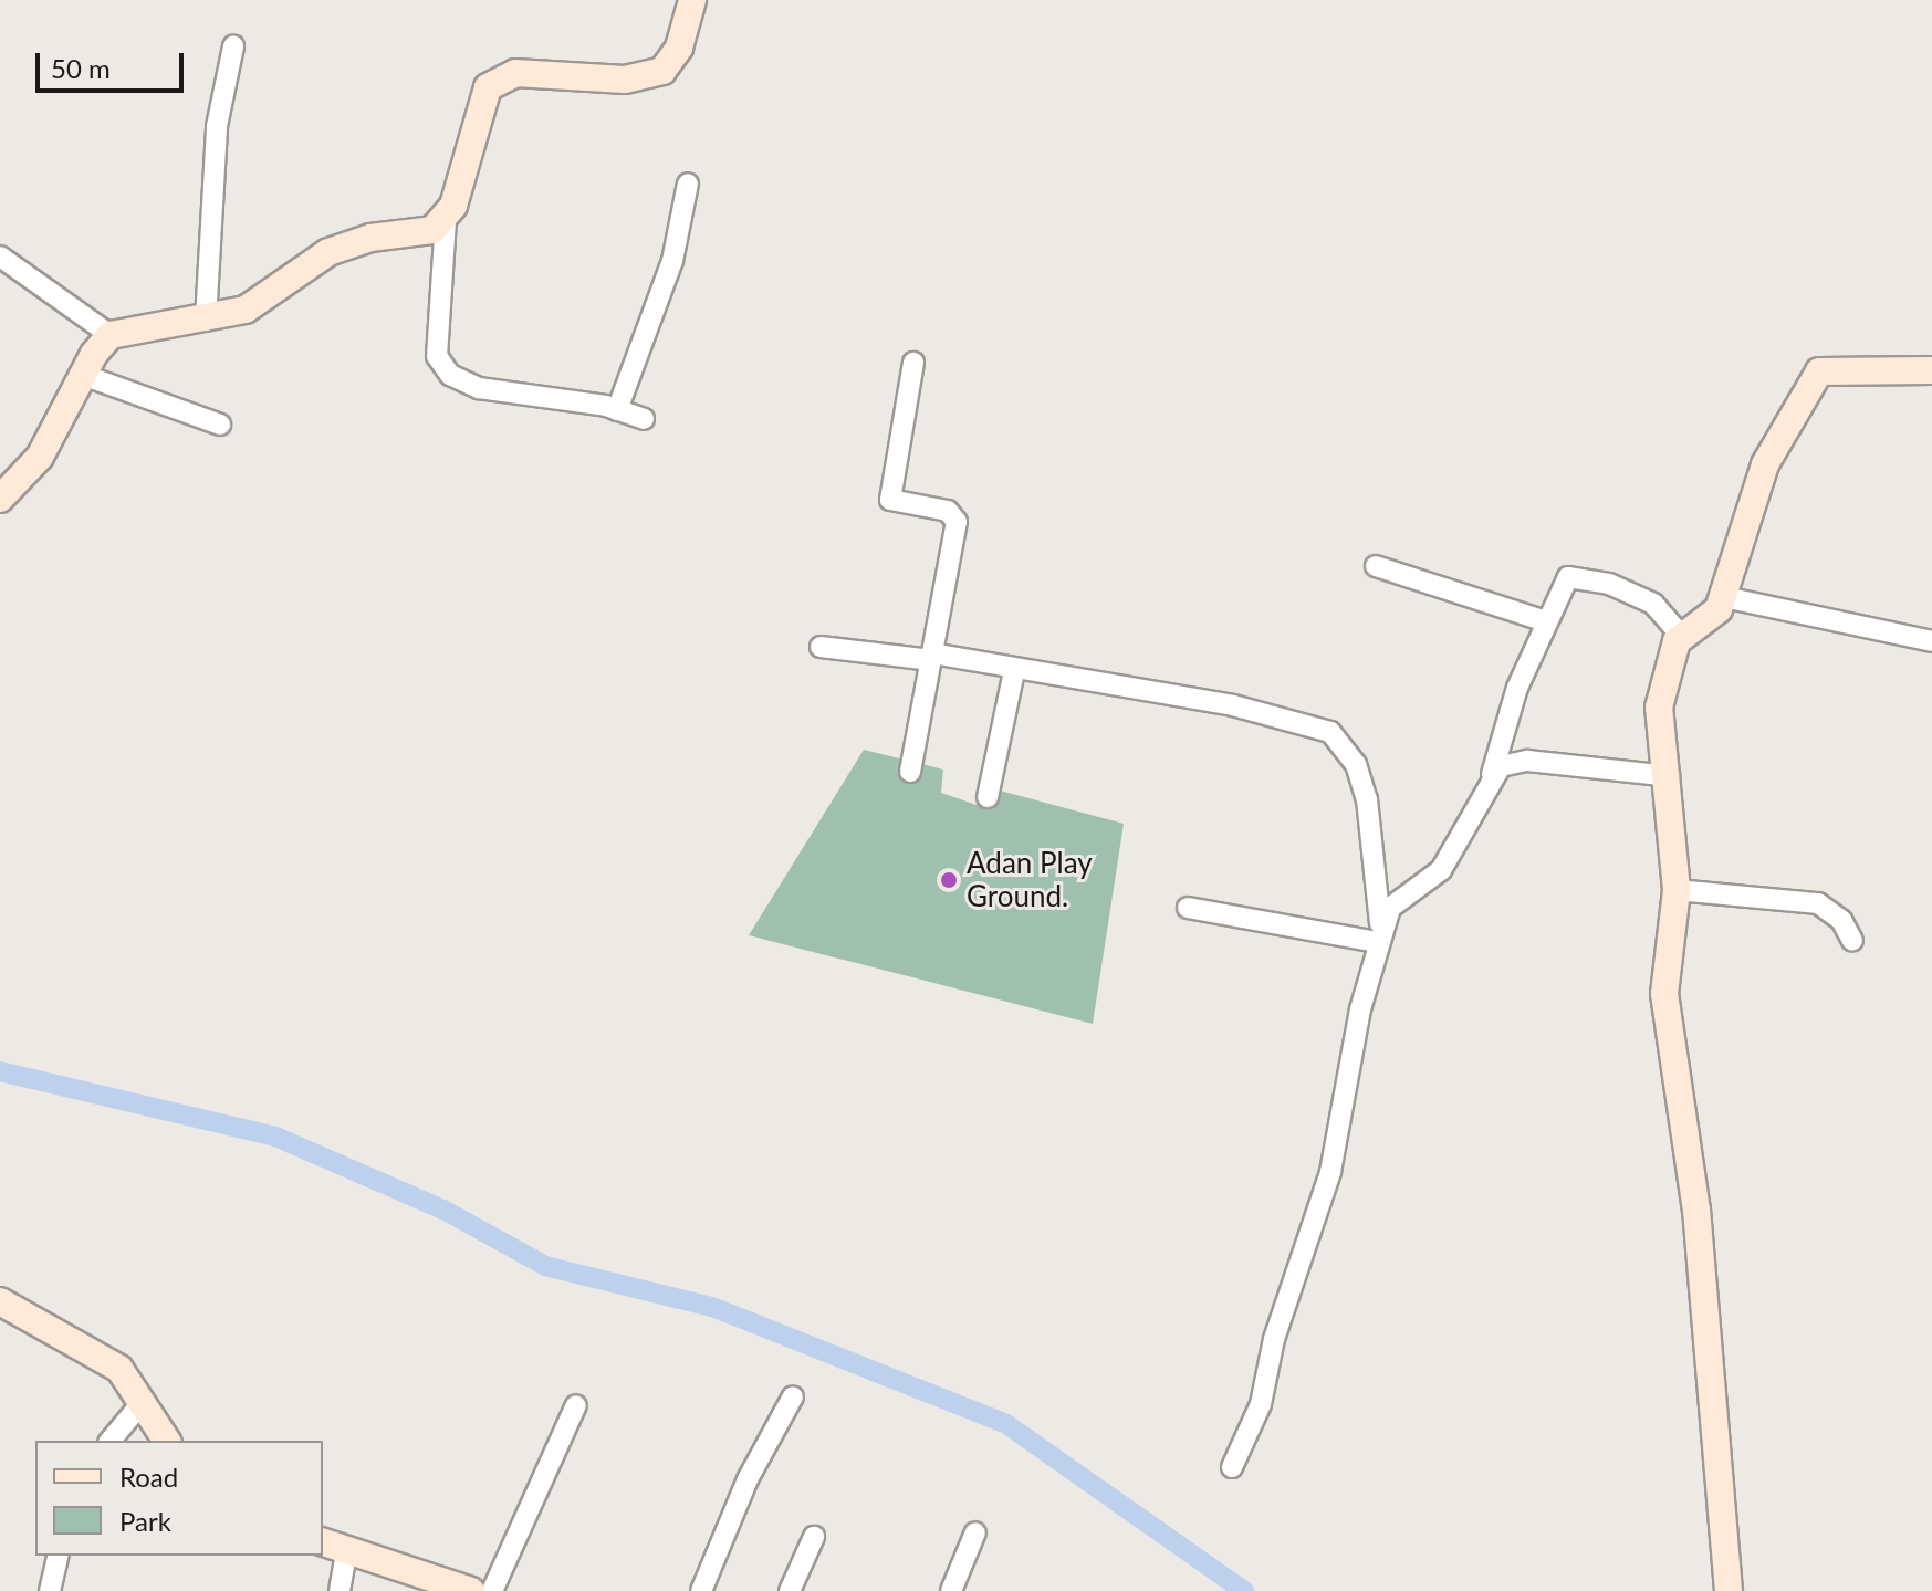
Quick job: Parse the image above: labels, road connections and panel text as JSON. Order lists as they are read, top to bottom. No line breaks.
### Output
{"places":["Adan Play Ground."],"legend":["Road","Park"],"scale_bar":"50 m"}
